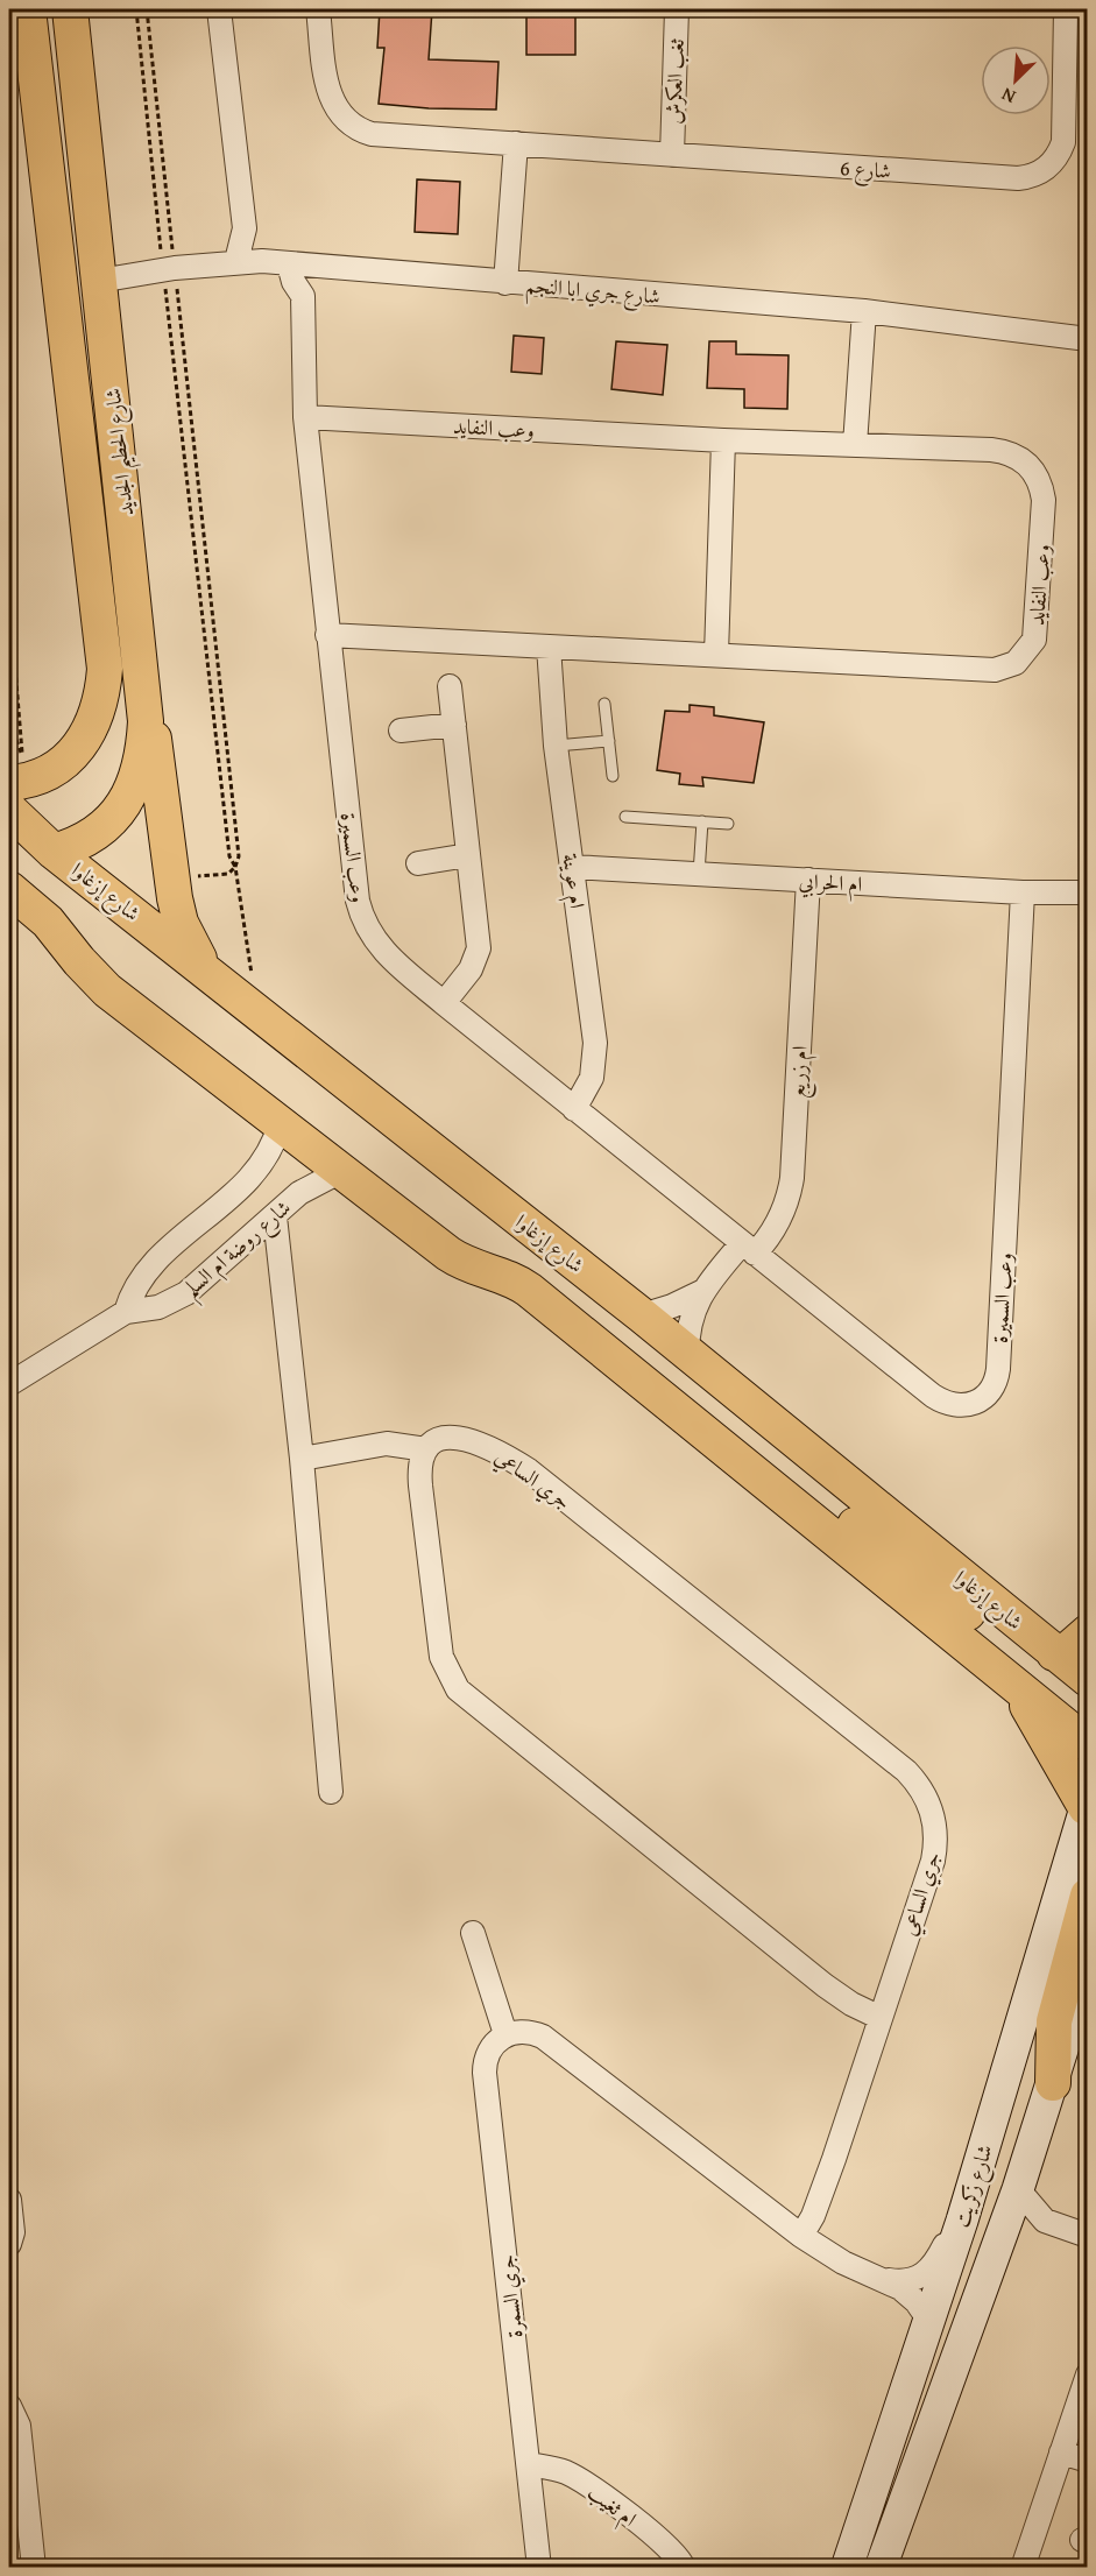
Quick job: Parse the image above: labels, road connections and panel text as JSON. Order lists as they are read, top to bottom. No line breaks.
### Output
{"streets":{"main road":["شارع الحطيم الجديد","شارع إزغاوا","شارع زكريت"],"street":["ثغب العكرش","شارع 6","شارع جري ابا النجم","وعب النفايد","وعب السميرة","ام عوينة","ام الحرابي","ام زريع","شارع روضة ام السلم","جري الساعي","جري السمرة","ام ثغيب"]},"crossings":[["ثغب العكرش","شارع 6"],["شارع جري ابا النجم","شارع الحطيم الجديد"],["شارع جري ابا النجم","وعب السميرة"],["وعب النفايد","وعب السميرة"],["وعب النفايد","ام عوينة"],["شارع الحطيم الجديد","شارع إزغاوا"],["وعب السميرة","ام عوينة"],["وعب السميرة","ام الحرابي"],["وعب السميرة","ام زريع"],["ام عوينة","ام الحرابي"],["ام الحرابي","ام زريع"],["جري السمرة","ام ثغيب"]],"north":"bottom left"}
